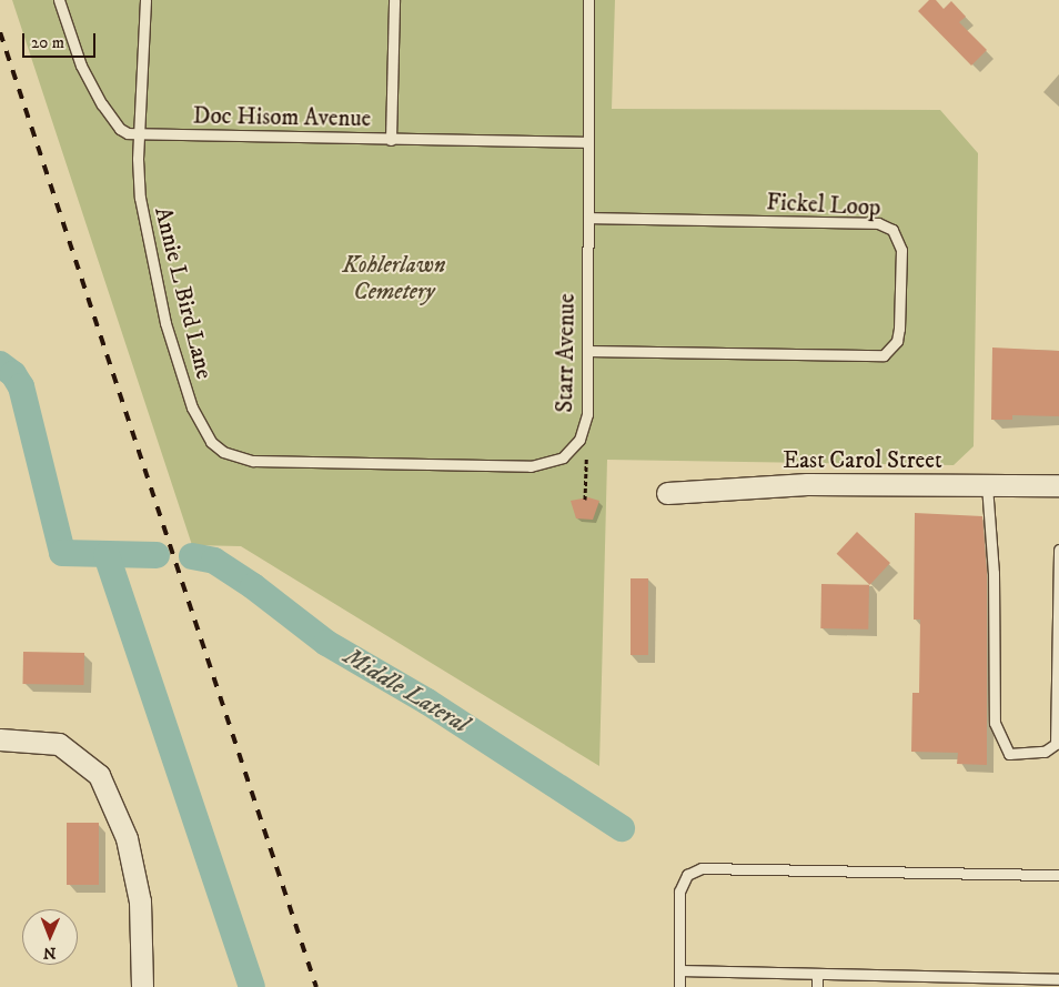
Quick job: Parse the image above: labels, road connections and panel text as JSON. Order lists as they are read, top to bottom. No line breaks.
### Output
{"streets":{"street":["East Carol Street"],"lane":["Doc Hisom Avenue","Fickel Loop","Annie L Bird Lane","Starr Avenue"]},"crossings":[["Doc Hisom Avenue","Annie L Bird Lane"],["Doc Hisom Avenue","Starr Avenue"],["Fickel Loop","Starr Avenue"],["Annie L Bird Lane","Starr Avenue"]],"water":["Middle Lateral"],"parks":["Kohlerlawn Cemetery"],"scale_bar":"20 m","north":"bottom"}
